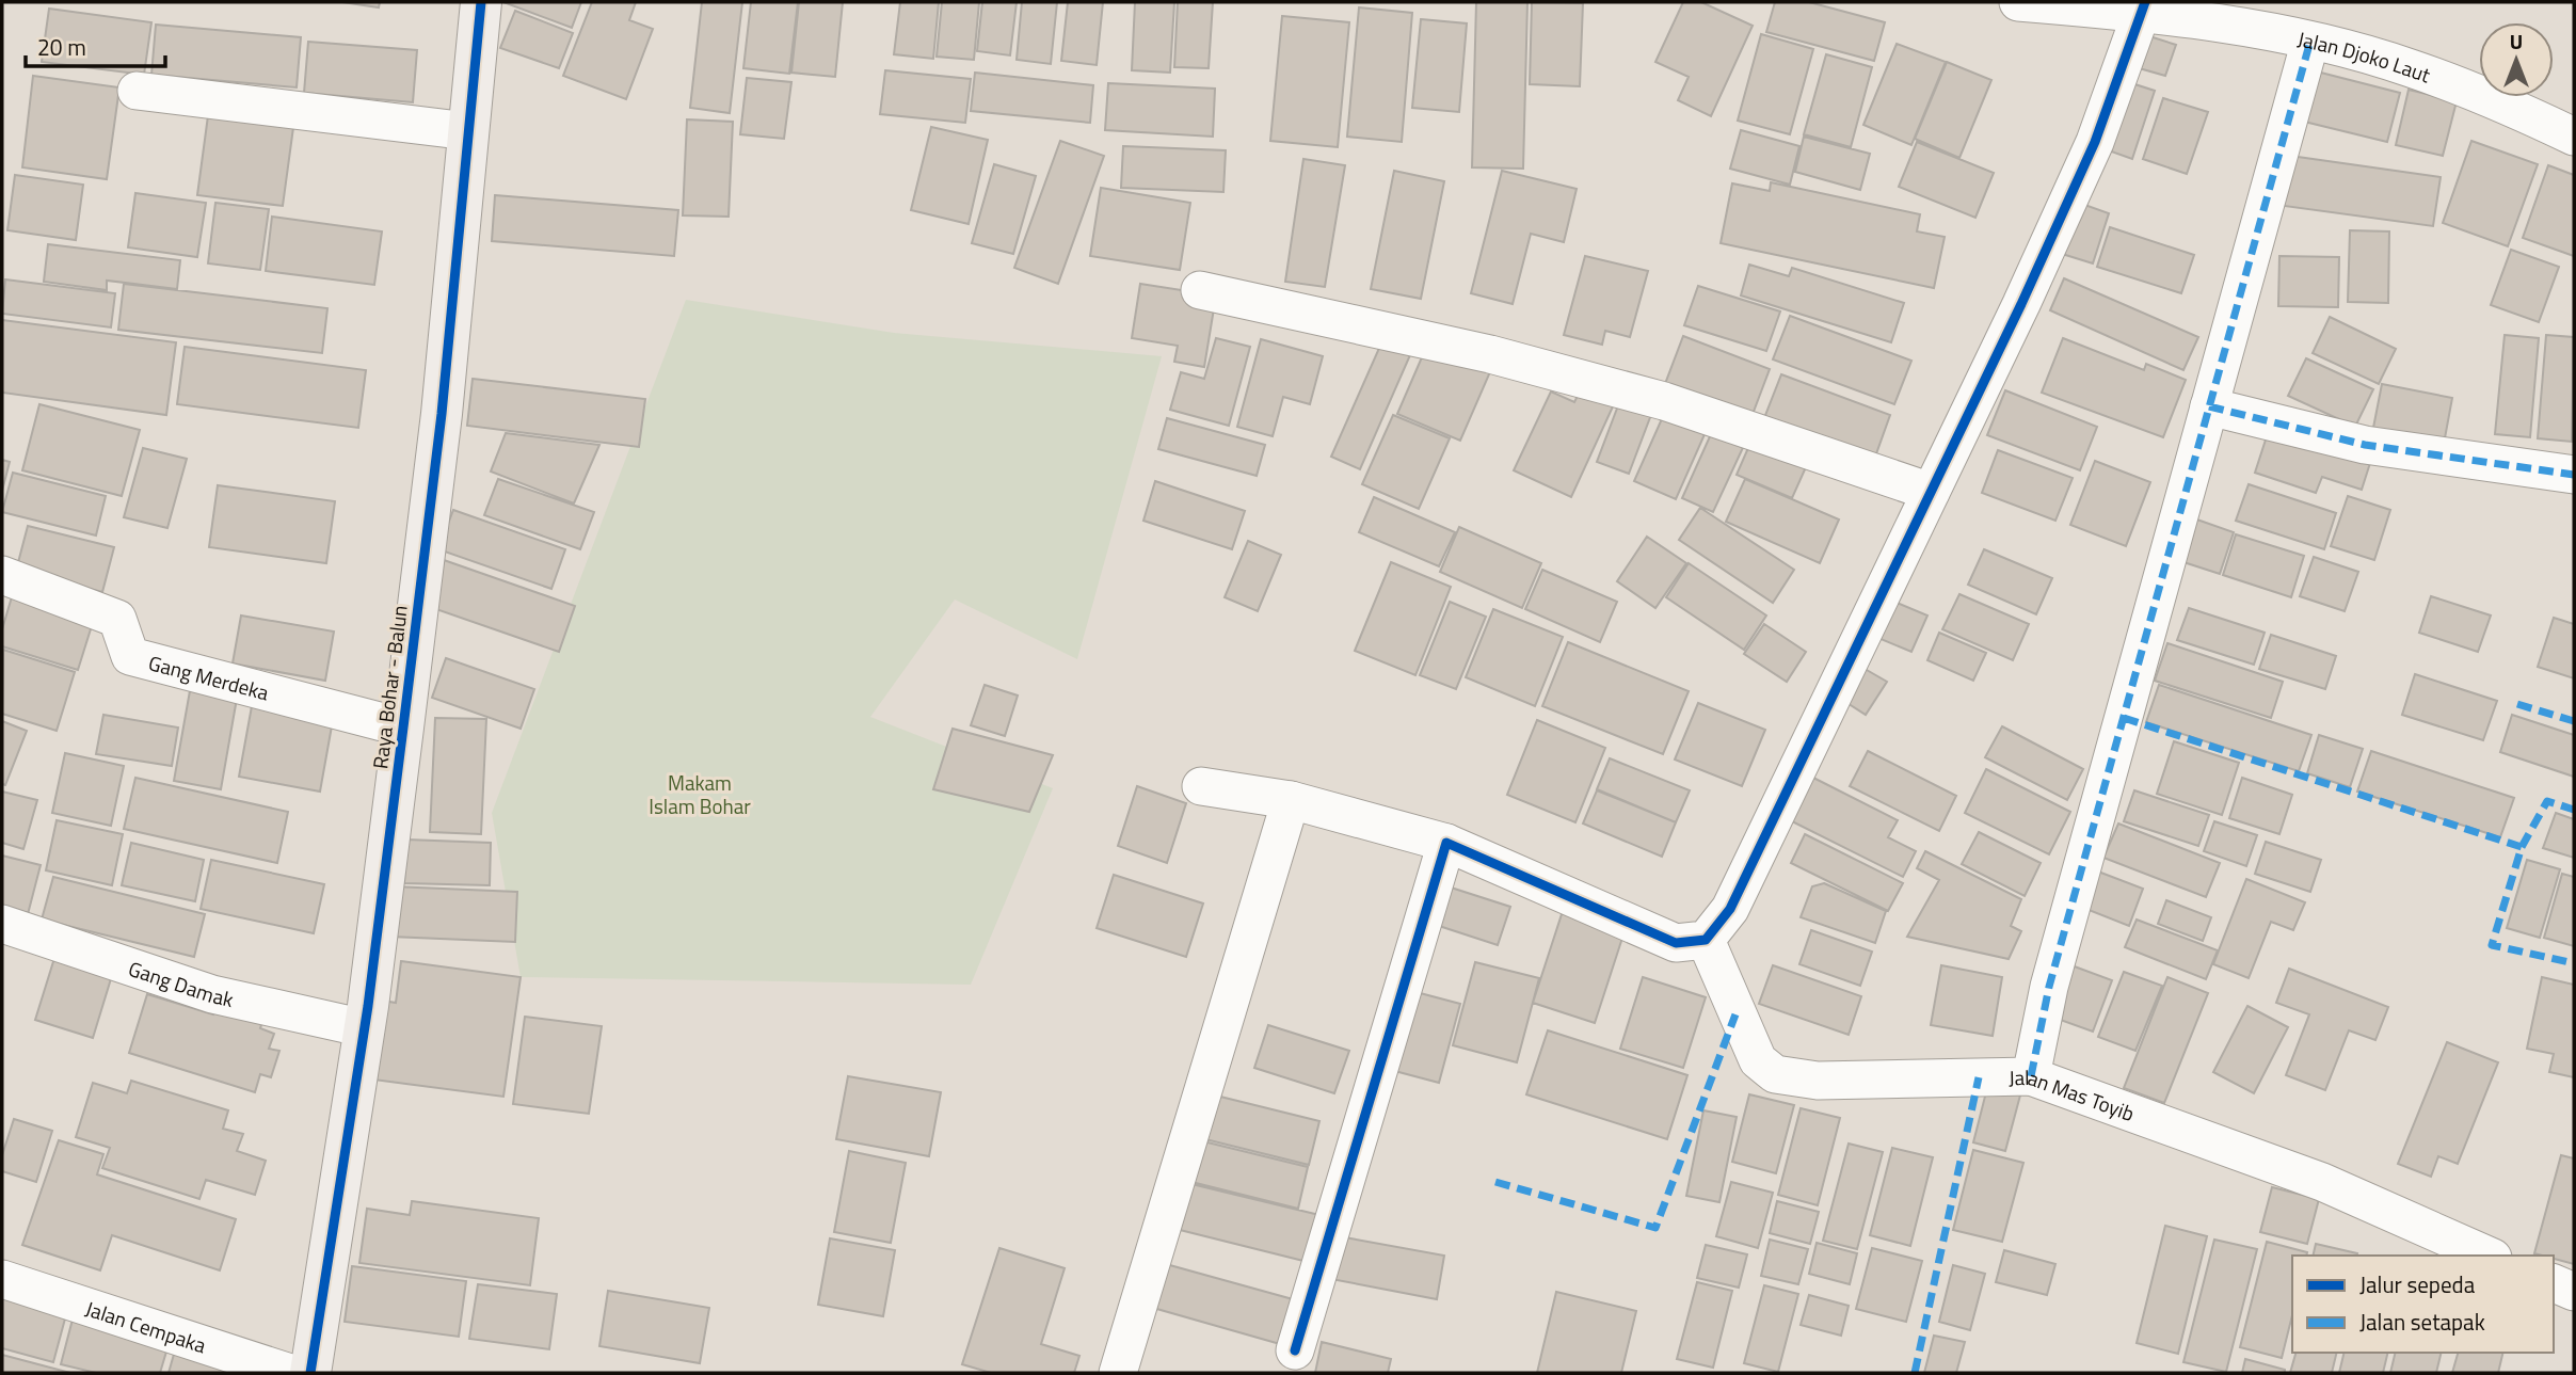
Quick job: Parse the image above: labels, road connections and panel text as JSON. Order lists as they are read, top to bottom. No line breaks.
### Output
{"streets":{"street":["Jalan Djoko Laut","Gang Merdeka","Raya Bohar - Balun","Gang Damak","Jalan Mas Toyib","Jalan Cempaka"]},"crossings":[["Gang Merdeka","Raya Bohar - Balun"],["Raya Bohar - Balun","Gang Damak"]],"parks":["Makam Islam Bohar"],"legend":["Jalur sepeda","Jalan setapak"],"scale_bar":"20 m","north":"top"}
